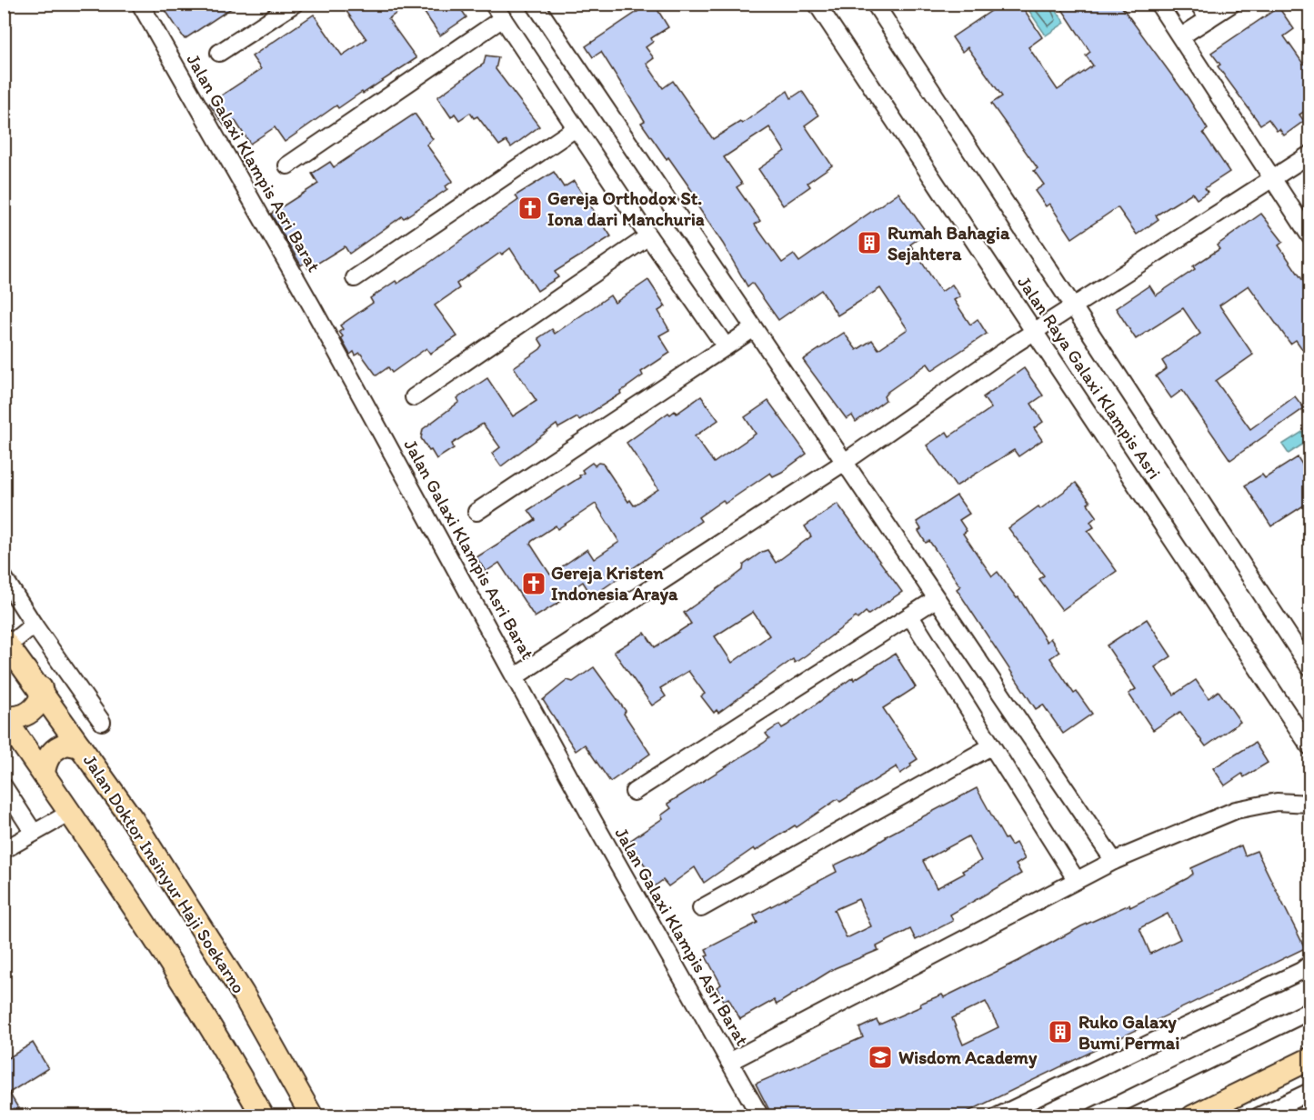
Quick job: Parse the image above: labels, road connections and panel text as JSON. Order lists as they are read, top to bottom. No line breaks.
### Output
{"streets":{"main road":["Jalan Doktor Insinyur Haji Soekarno"],"street":["Jalan Galaxi Klampis Asri Barat","Jalan Raya Galaxi Klampis Asri"]},"places":{"church":["Gereja Orthodox St. Iona dari Manchuria","Gereja Kristen Indonesia Araya"],"building":["Rumah Bahagia Sejahtera","Ruko Galaxy Bumi Permai"],"school or university":["Wisdom Academy"]}}
